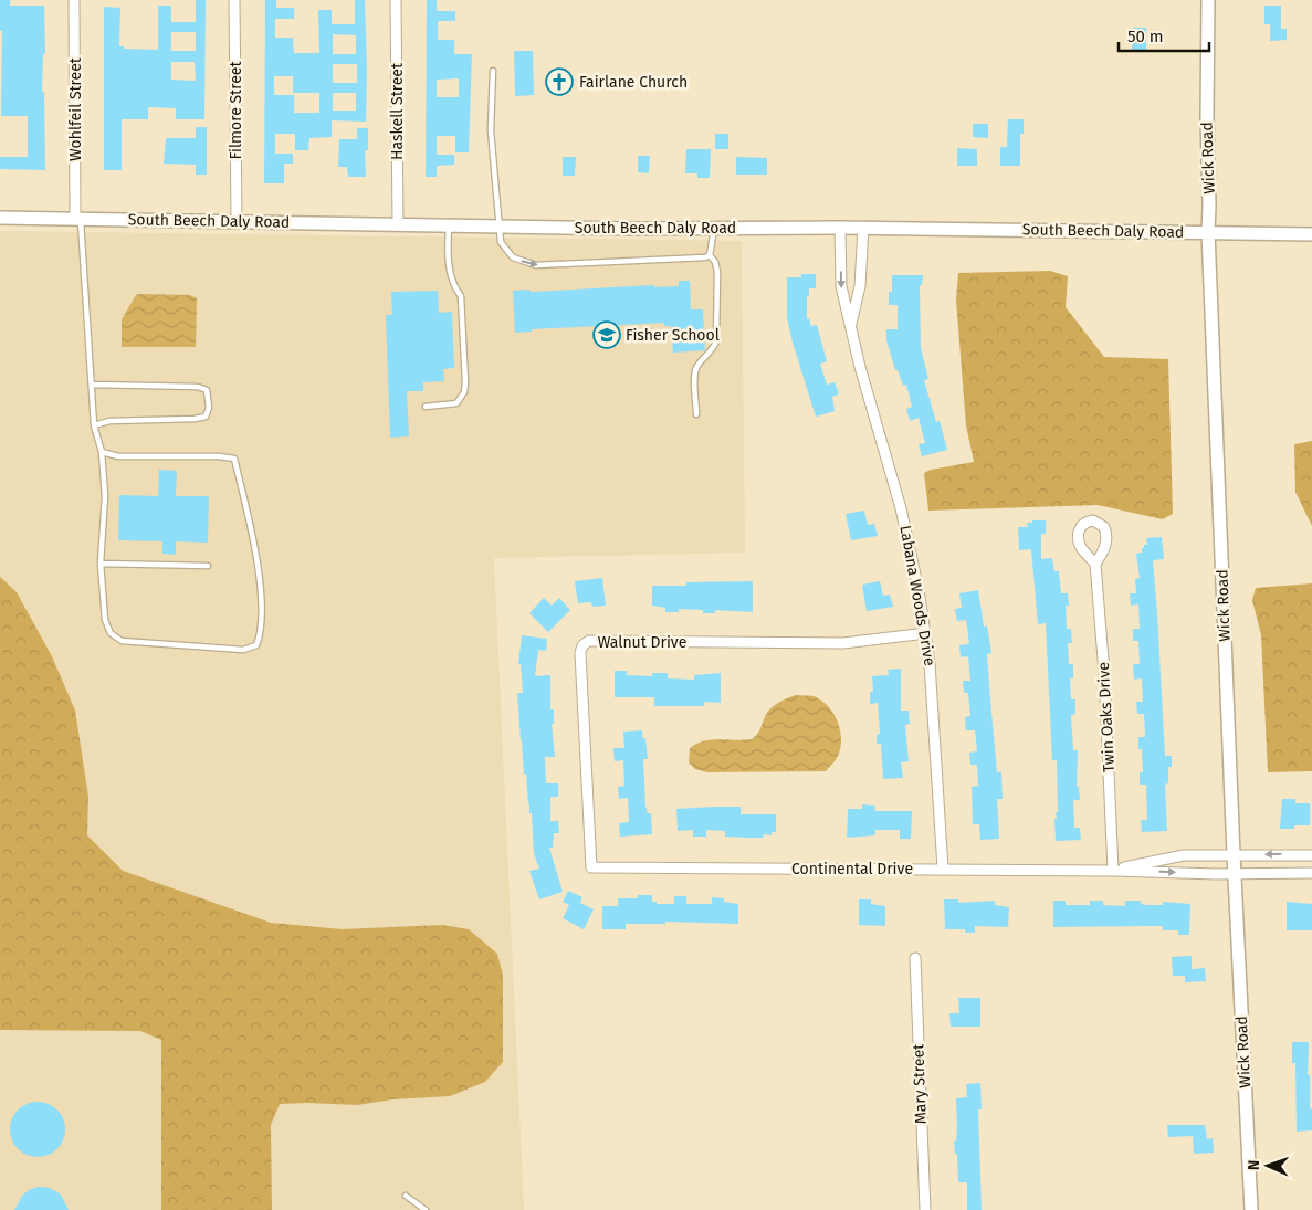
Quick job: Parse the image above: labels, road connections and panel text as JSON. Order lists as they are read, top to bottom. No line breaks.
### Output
{"streets":{"street":["Wohlfeil Street","Filmore Street","Haskell Street","Wick Road","South Beech Daly Road","Labana Woods Drive","Walnut Drive","Twin Oaks Drive","Continental Drive","Mary Street"]},"crossings":[["Wohlfeil Street","South Beech Daly Road"],["Filmore Street","South Beech Daly Road"],["Haskell Street","South Beech Daly Road"],["Wick Road","South Beech Daly Road"],["Wick Road","Continental Drive"],["South Beech Daly Road","Labana Woods Drive"],["Labana Woods Drive","Walnut Drive"],["Labana Woods Drive","Continental Drive"],["Walnut Drive","Continental Drive"],["Twin Oaks Drive","Continental Drive"]],"places":{"church":["Fairlane Church"],"school or university":["Fisher School"]},"scale_bar":"50 m","north":"left"}
